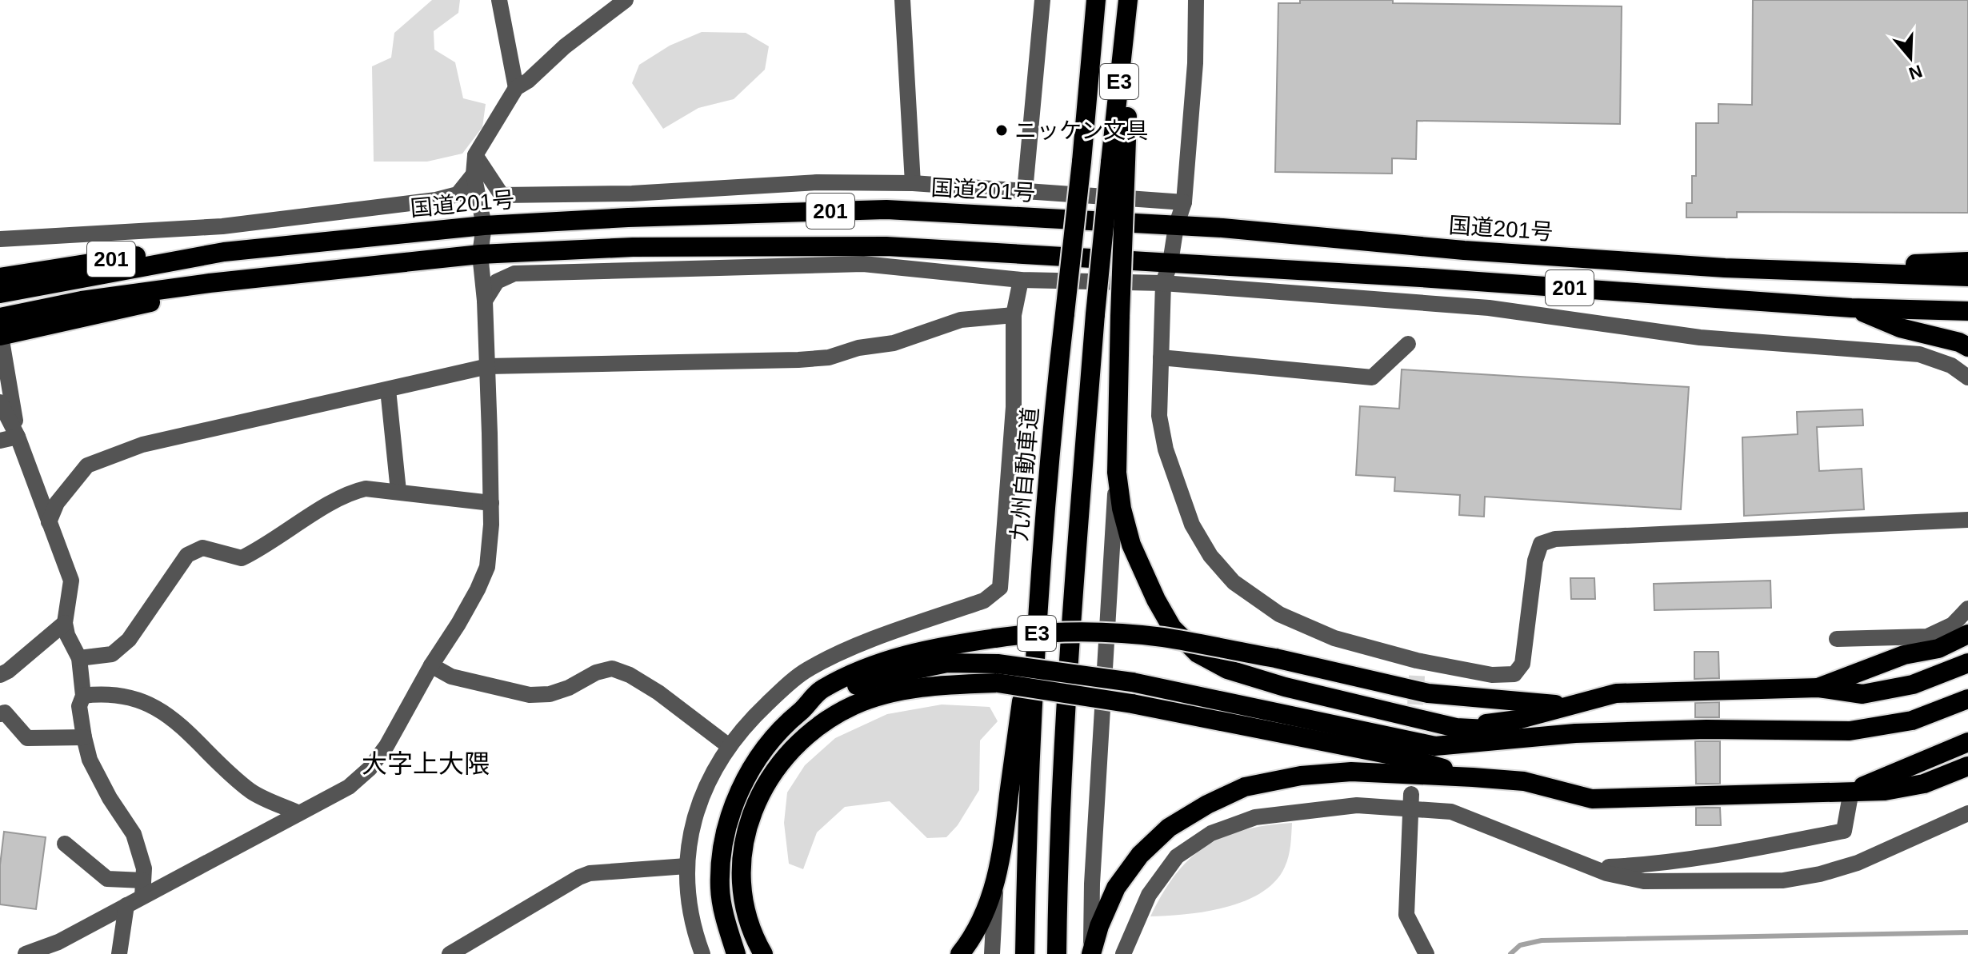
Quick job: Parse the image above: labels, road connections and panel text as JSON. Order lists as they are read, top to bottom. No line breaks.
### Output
{"streets":{"highway":["E3","国道201号","201","九州自動車道"]},"crossings":[["国道201号","201"]],"districts":["大字上大隈"],"places":["ニッケン文具"],"north":"bottom"}
